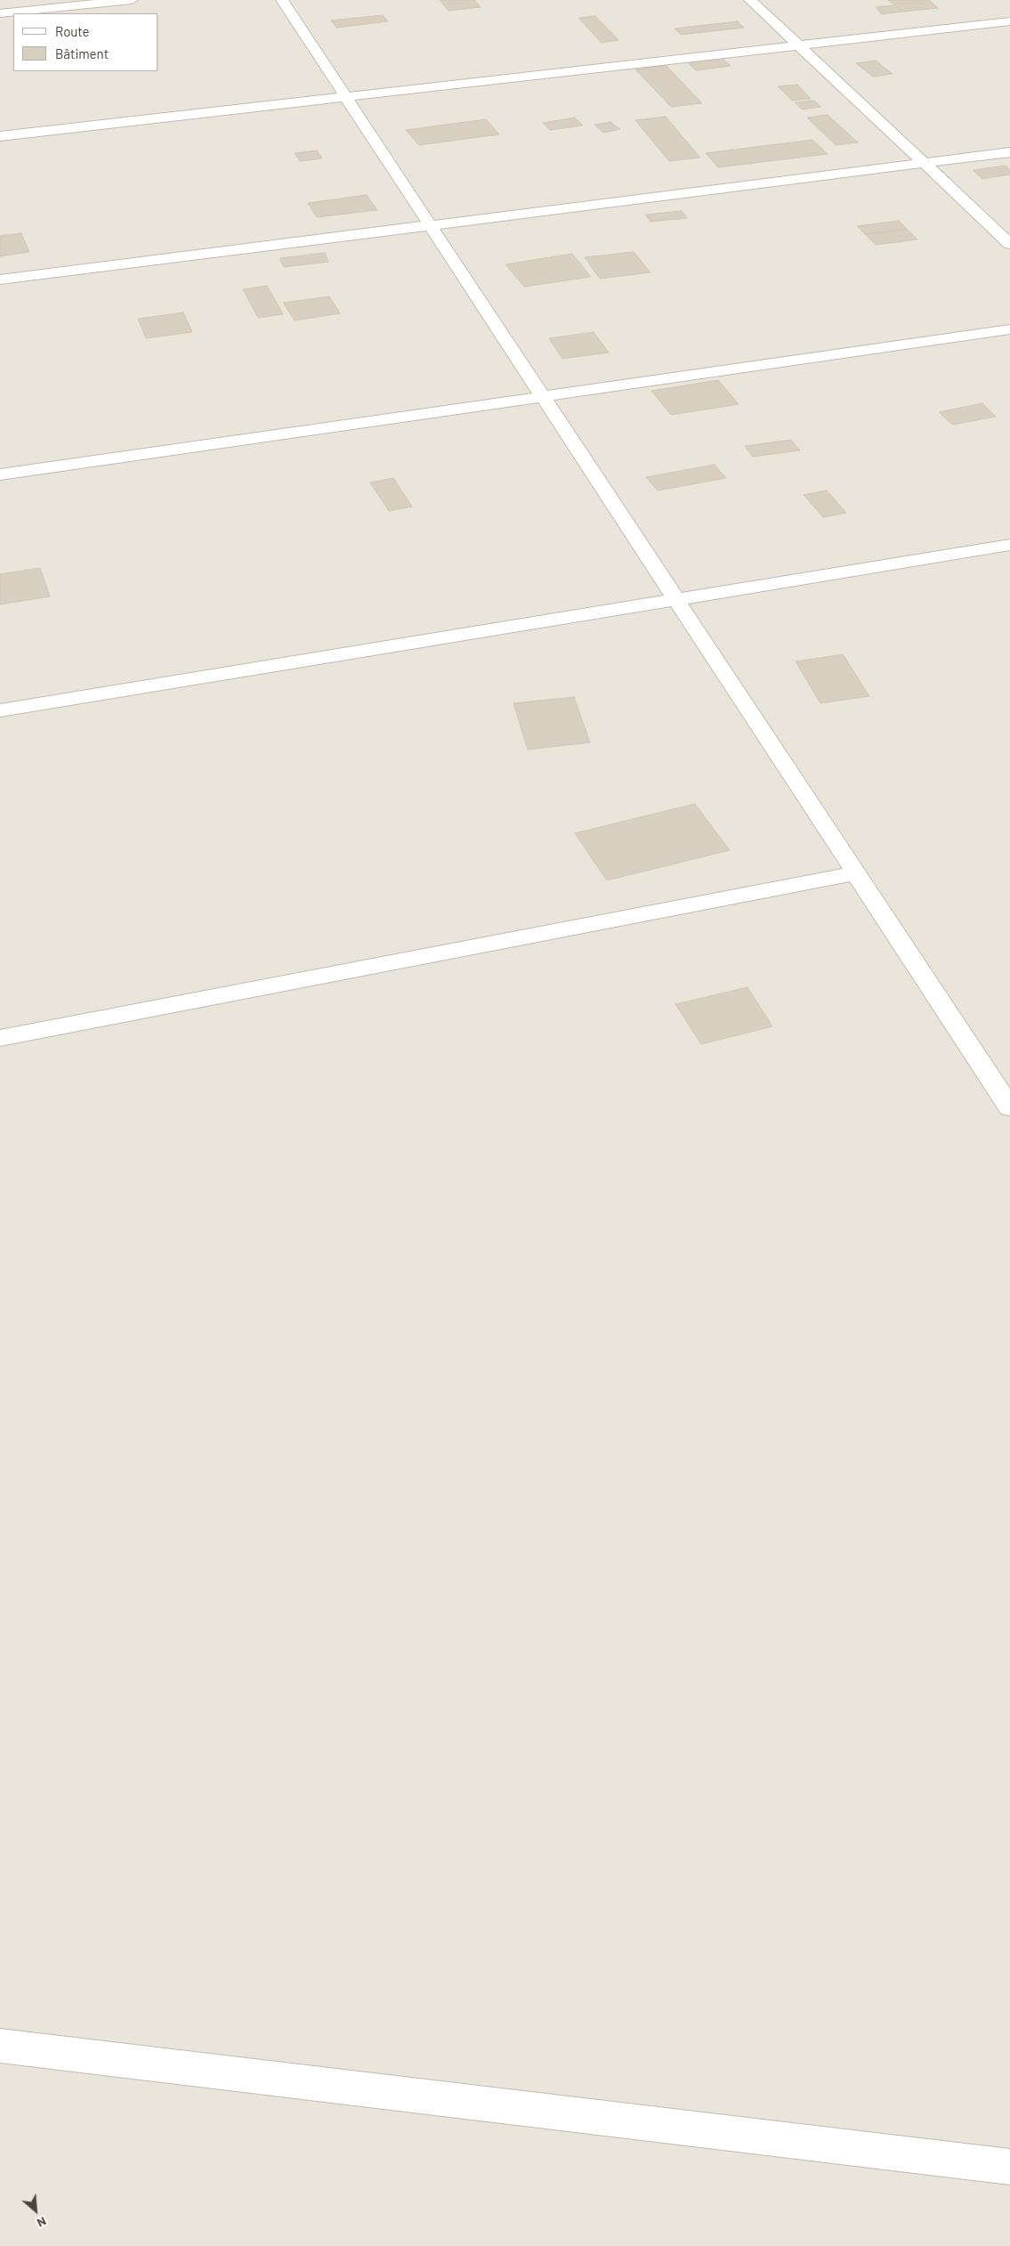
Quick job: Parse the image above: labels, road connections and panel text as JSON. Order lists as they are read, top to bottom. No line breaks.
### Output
{"legend":["Route","Bâtiment"],"north":"bottom right"}
